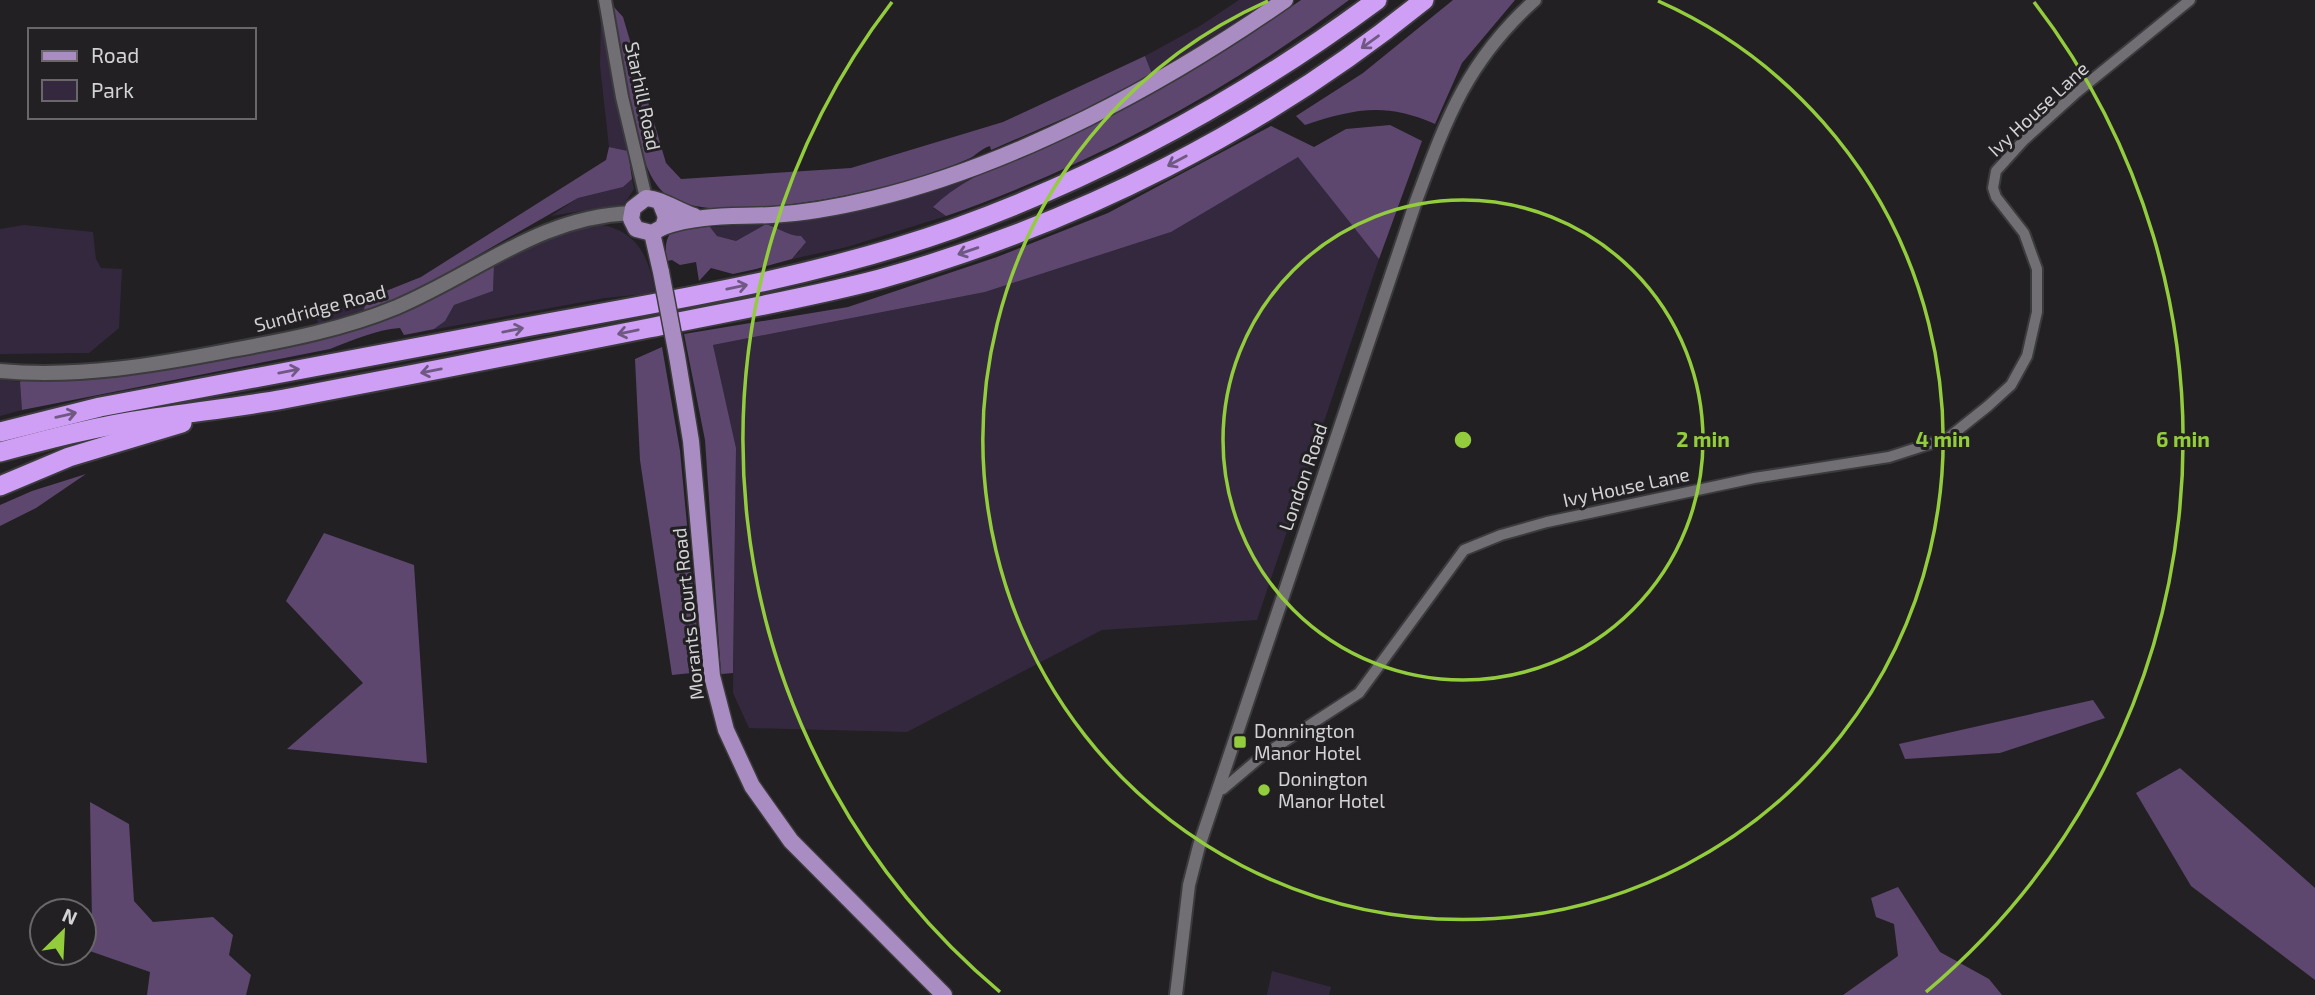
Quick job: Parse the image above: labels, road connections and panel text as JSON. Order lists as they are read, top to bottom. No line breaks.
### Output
{"streets":{"main road":["Sundridge Road","Morants Court Road"],"street":["Starhill Road","Ivy House Lane","London Road"]},"crossings":[["Starhill Road","Sundridge Road"],["Starhill Road","Morants Court Road"],["Ivy House Lane","London Road"],["Sundridge Road","Morants Court Road"]],"places":{"transit":["Donnington Manor Hotel"],"other":["Donington Manor Hotel"]},"legend":["Road","Park"],"north":"top right","rings":["2 min","4 min","6 min"]}
